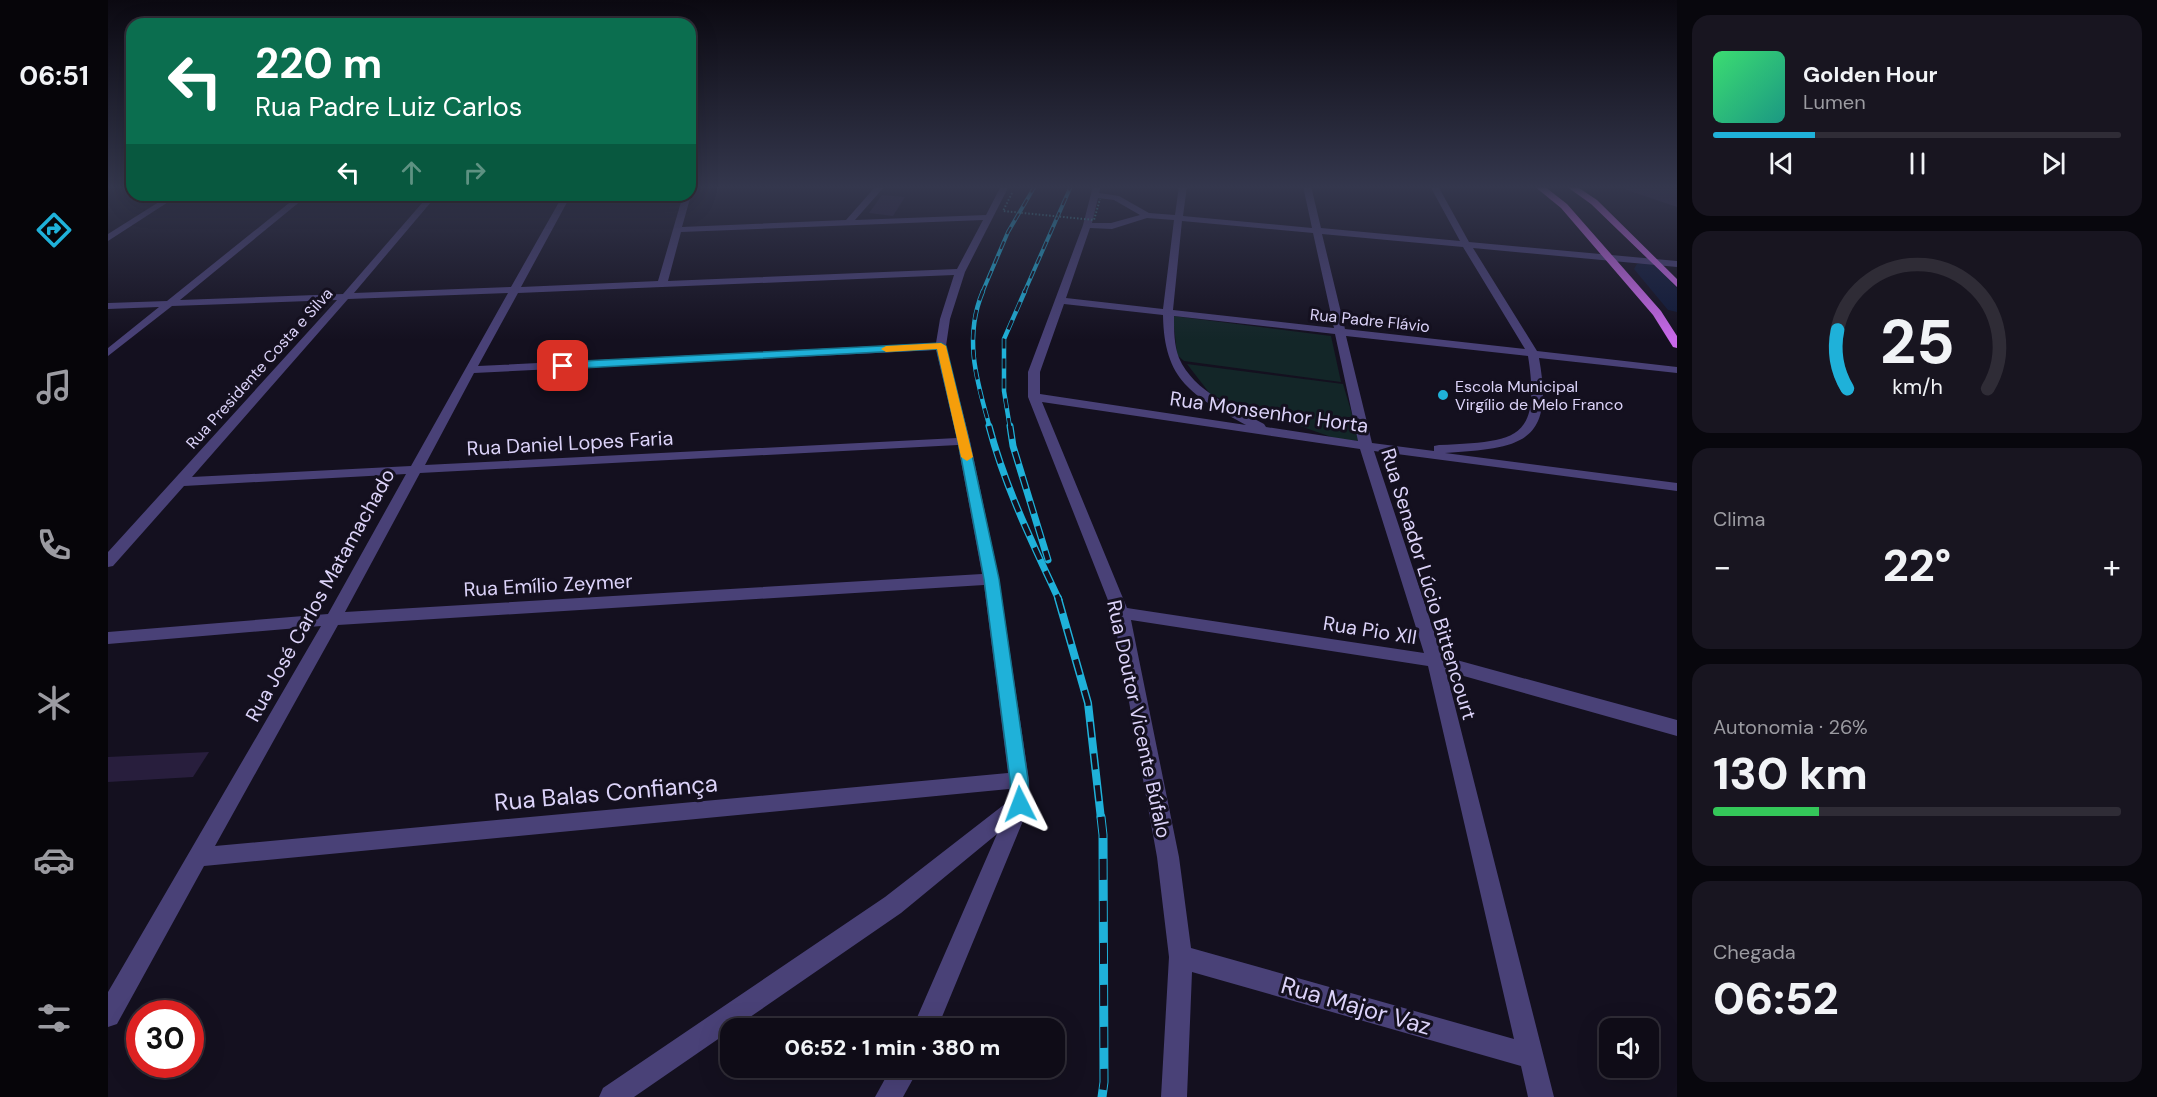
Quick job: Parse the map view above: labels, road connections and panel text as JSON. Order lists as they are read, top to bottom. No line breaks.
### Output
{"streets":{"street":["Rua Padre Flávio","Rua Presidente Costa e Silva","Rua Monsenhor Horta","Rua Daniel Lopes Faria","Rua Senador Lúcio Bittencourt","Rua Emílio Zeymer","Rua José Carlos Matamachado","Rua Pio XII","Rua Doutor Vicente Búfalo","Rua Balas Confiança","Rua Major Vaz"]},"crossings":[["Rua Padre Flávio","Rua Senador Lúcio Bittencourt"],["Rua Padre Flávio","Rua Doutor Vicente Búfalo"],["Rua Presidente Costa e Silva","Rua Daniel Lopes Faria"],["Rua Monsenhor Horta","Rua Senador Lúcio Bittencourt"],["Rua Monsenhor Horta","Rua Doutor Vicente Búfalo"],["Rua Daniel Lopes Faria","Rua José Carlos Matamachado"],["Rua Senador Lúcio Bittencourt","Rua Pio XII"],["Rua Senador Lúcio Bittencourt","Rua Major Vaz"],["Rua Emílio Zeymer","Rua José Carlos Matamachado"],["Rua José Carlos Matamachado","Rua Balas Confiança"],["Rua Pio XII","Rua Doutor Vicente Búfalo"],["Rua Doutor Vicente Búfalo","Rua Major Vaz"]],"places":["Escola Municipal Virgílio de Melo Franco"],"page":{"tabs":"06:51","turn":["220 m","Rua Padre Luiz Carlos"],"song":["Golden Hour","Lumen"],"tile":["Clima",["Autonomia · 26%","130 km"],["Chegada","06:52"]],"heat":["−","22°","+"],"limit":"30","trip":"06:52 · 1 min · 380 m","gauge":["25","km/h"]}}
